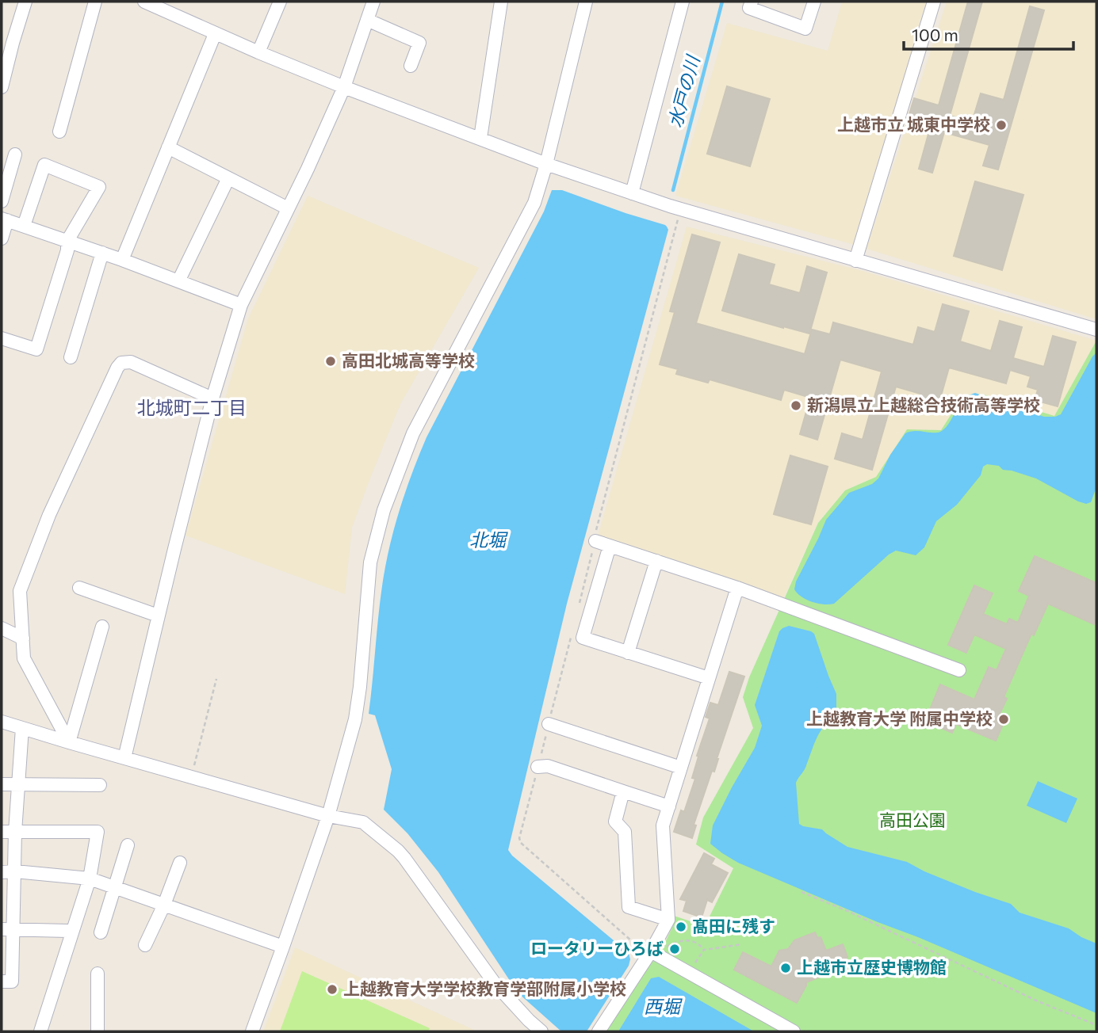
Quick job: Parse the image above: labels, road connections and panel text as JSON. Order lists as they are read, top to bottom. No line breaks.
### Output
{"districts":["北城町二丁目"],"water":["水戸の川","北堀","西堀"],"parks":["高田公園"],"places":["上越市立 城東中学校","高田北城高等学校","新潟県立上越総合技術高等学校","上越教育大学 附属中学校","髙田に残す","ロータリーひろば","上越市立歴史博物館","上越教育大学学校教育学部附属小学校"],"scale_bar":"100 m"}
